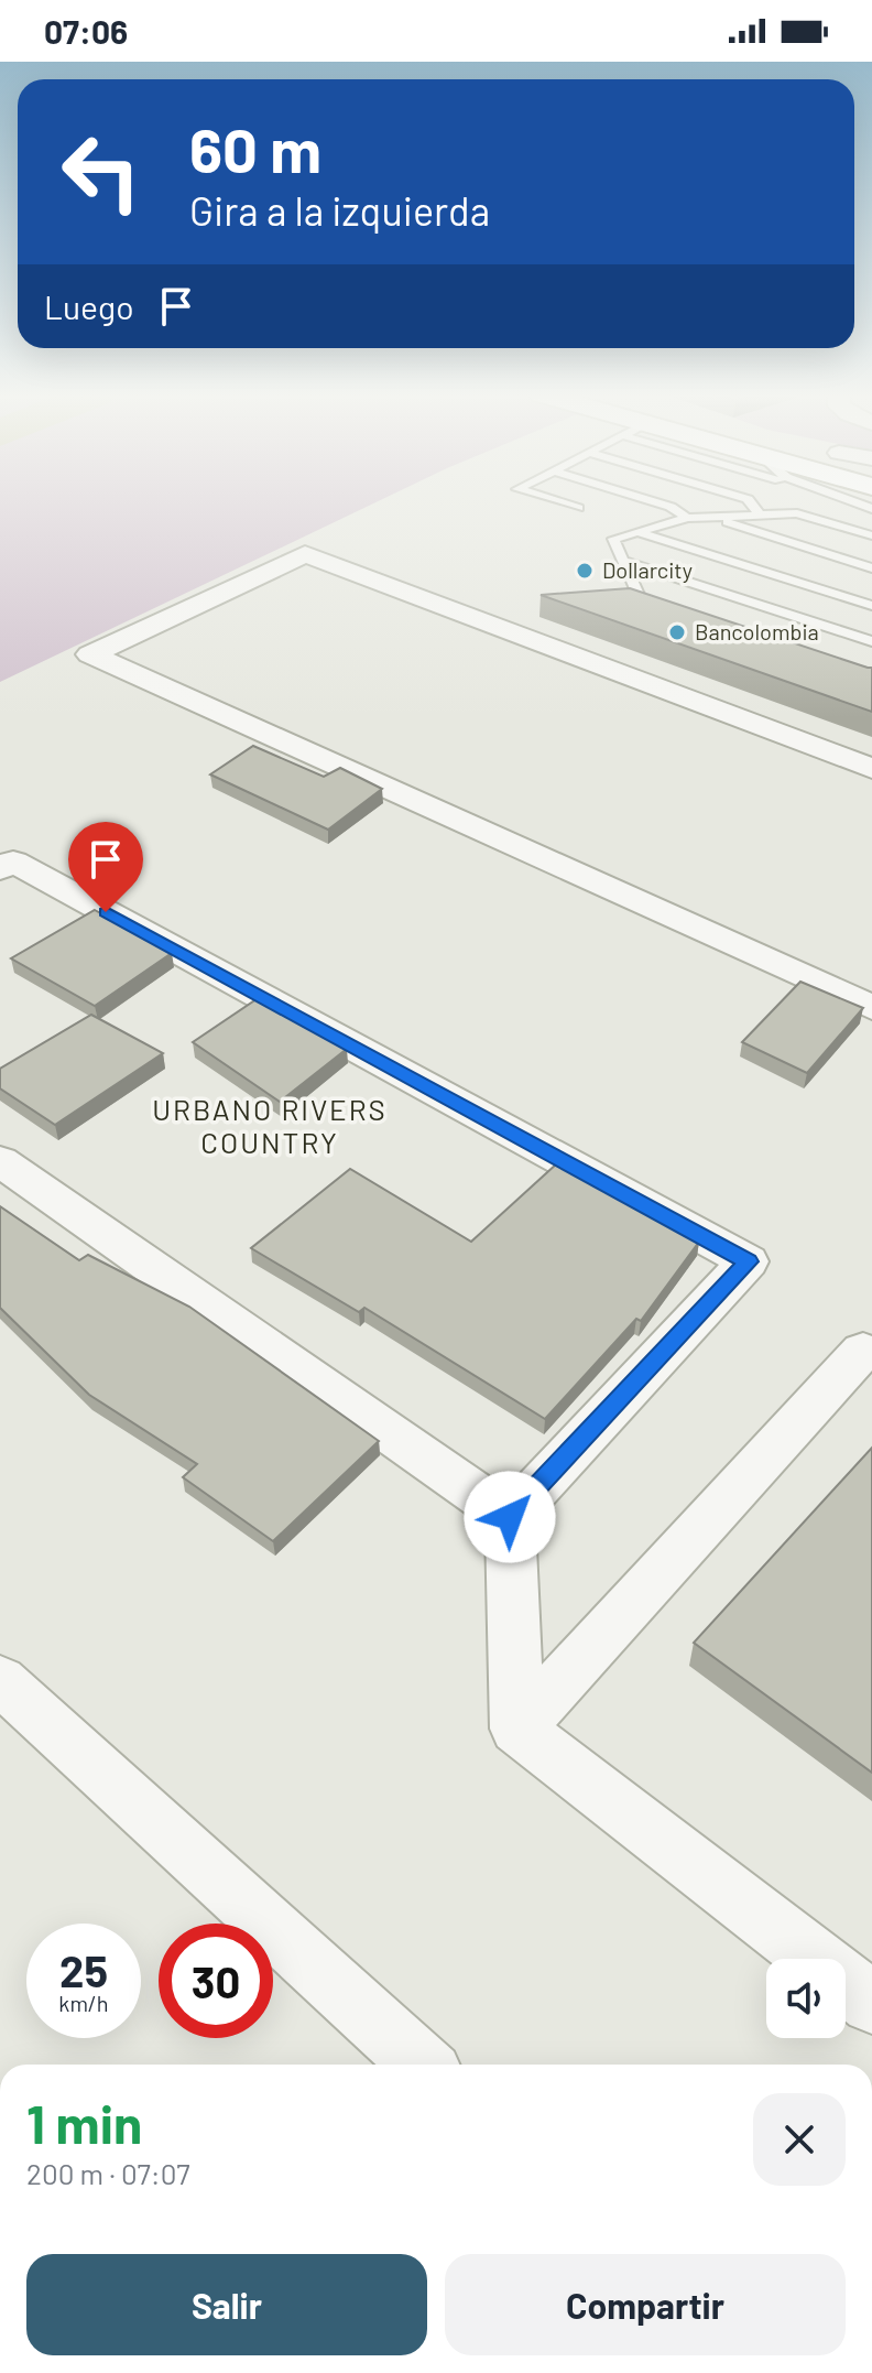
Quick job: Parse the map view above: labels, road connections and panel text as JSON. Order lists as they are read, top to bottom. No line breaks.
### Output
{"districts":["URBANO RIVERS COUNTRY"],"places":["Dollarcity","Bancolombia"],"page":{"status":"07:06","turn":["60 m","Gira a la izquierda"],"then":"Luego","speed":"25 km/h","limit":"30","heading":["1 min","200 m · 07:07"],"buttons":["Salir","Compartir"]}}
